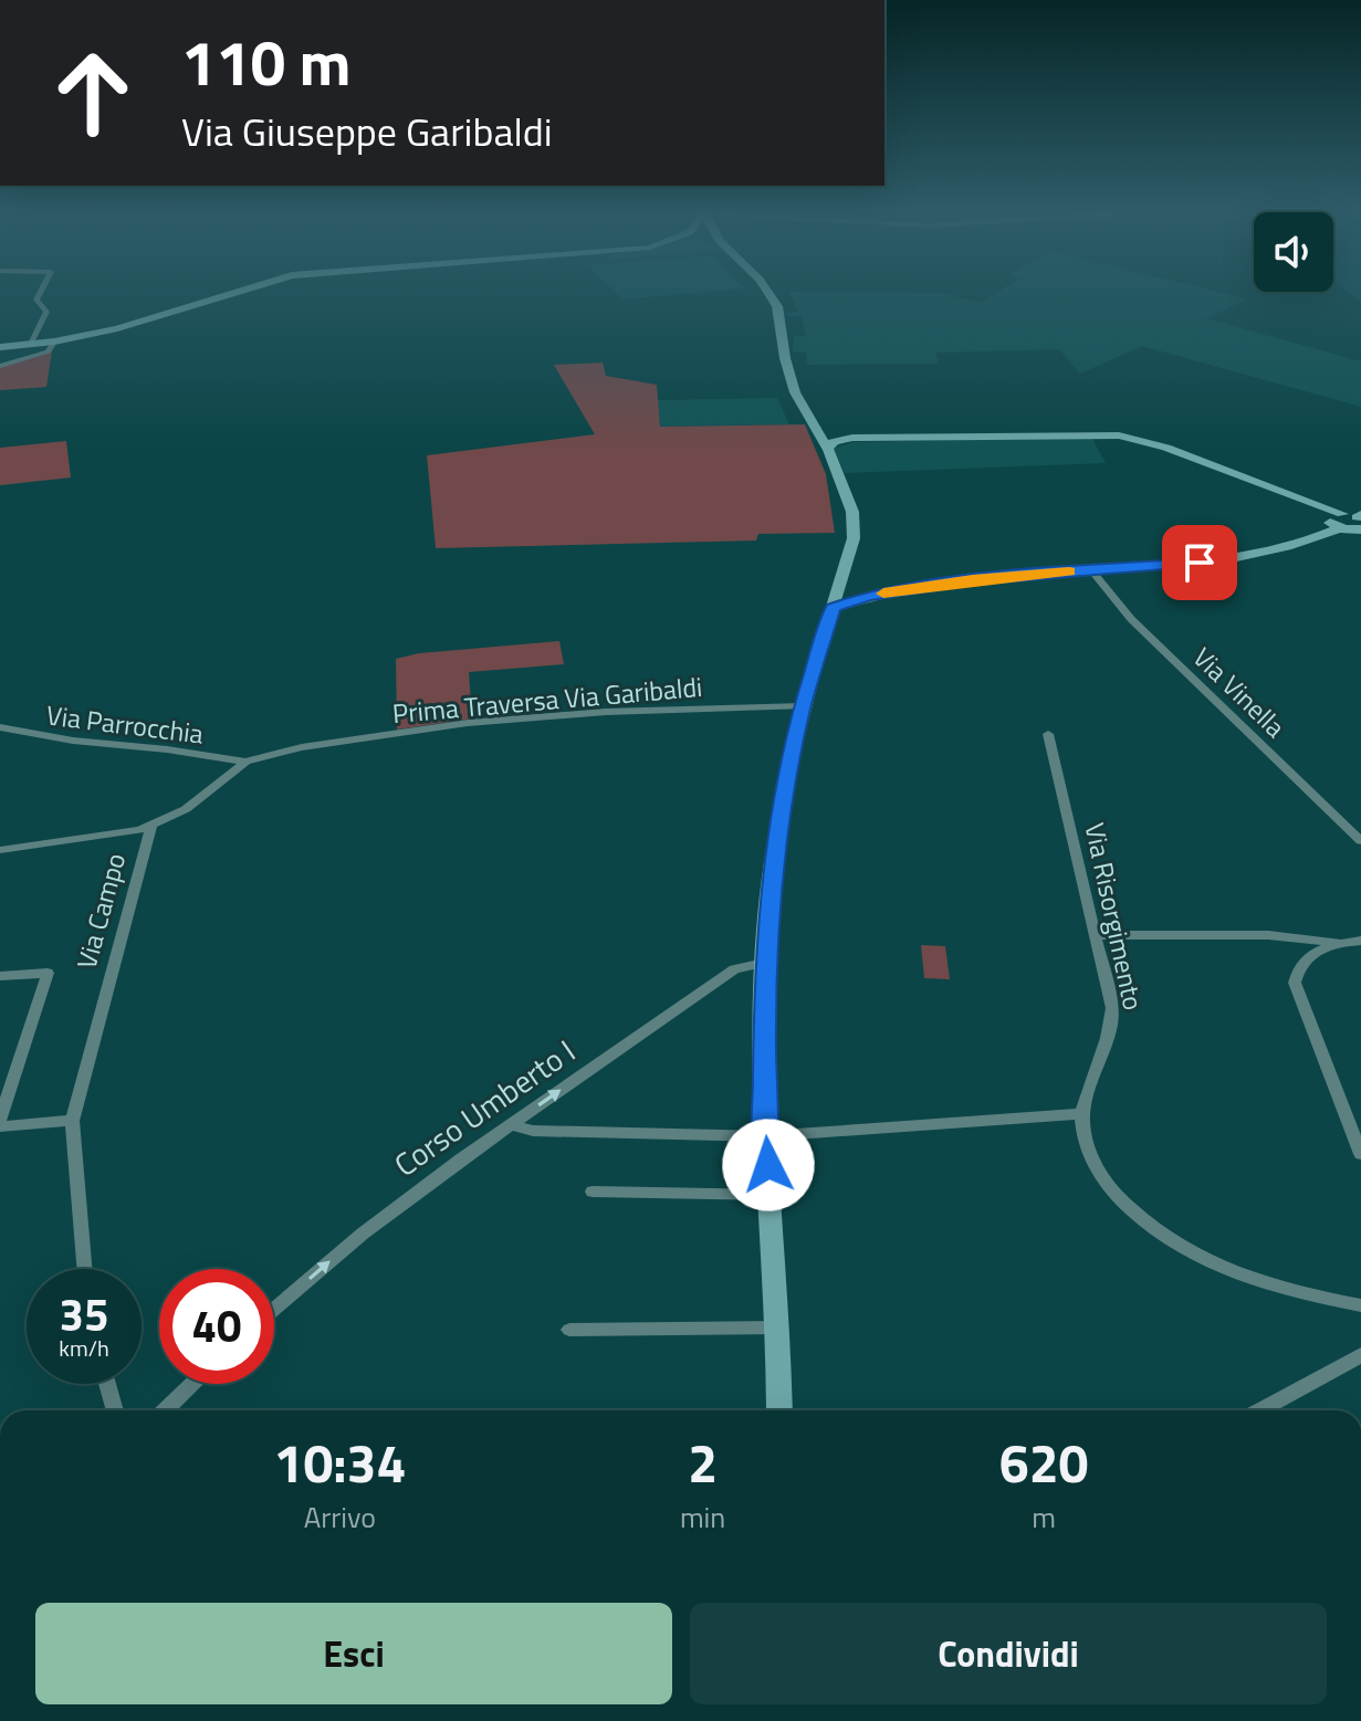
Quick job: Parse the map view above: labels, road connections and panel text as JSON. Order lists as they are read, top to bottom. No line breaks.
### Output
{"streets":{"street":["Via Vinella","Prima Traversa Via Garibaldi","Via Parrocchia","Via Campo","Via Risorgimento","Corso Umberto I"]},"crossings":[["Prima Traversa Via Garibaldi","Via Parrocchia"],["Prima Traversa Via Garibaldi","Via Campo"],["Via Parrocchia","Via Campo"]],"one_way":["Corso Umberto I"],"page":{"turn":["110 m","Via Giuseppe Garibaldi"],"speed":"35 km/h","limit":"40","eta":["10:34","Arrivo","2","min","620","m"],"buttons":["Esci","Condividi"]}}
